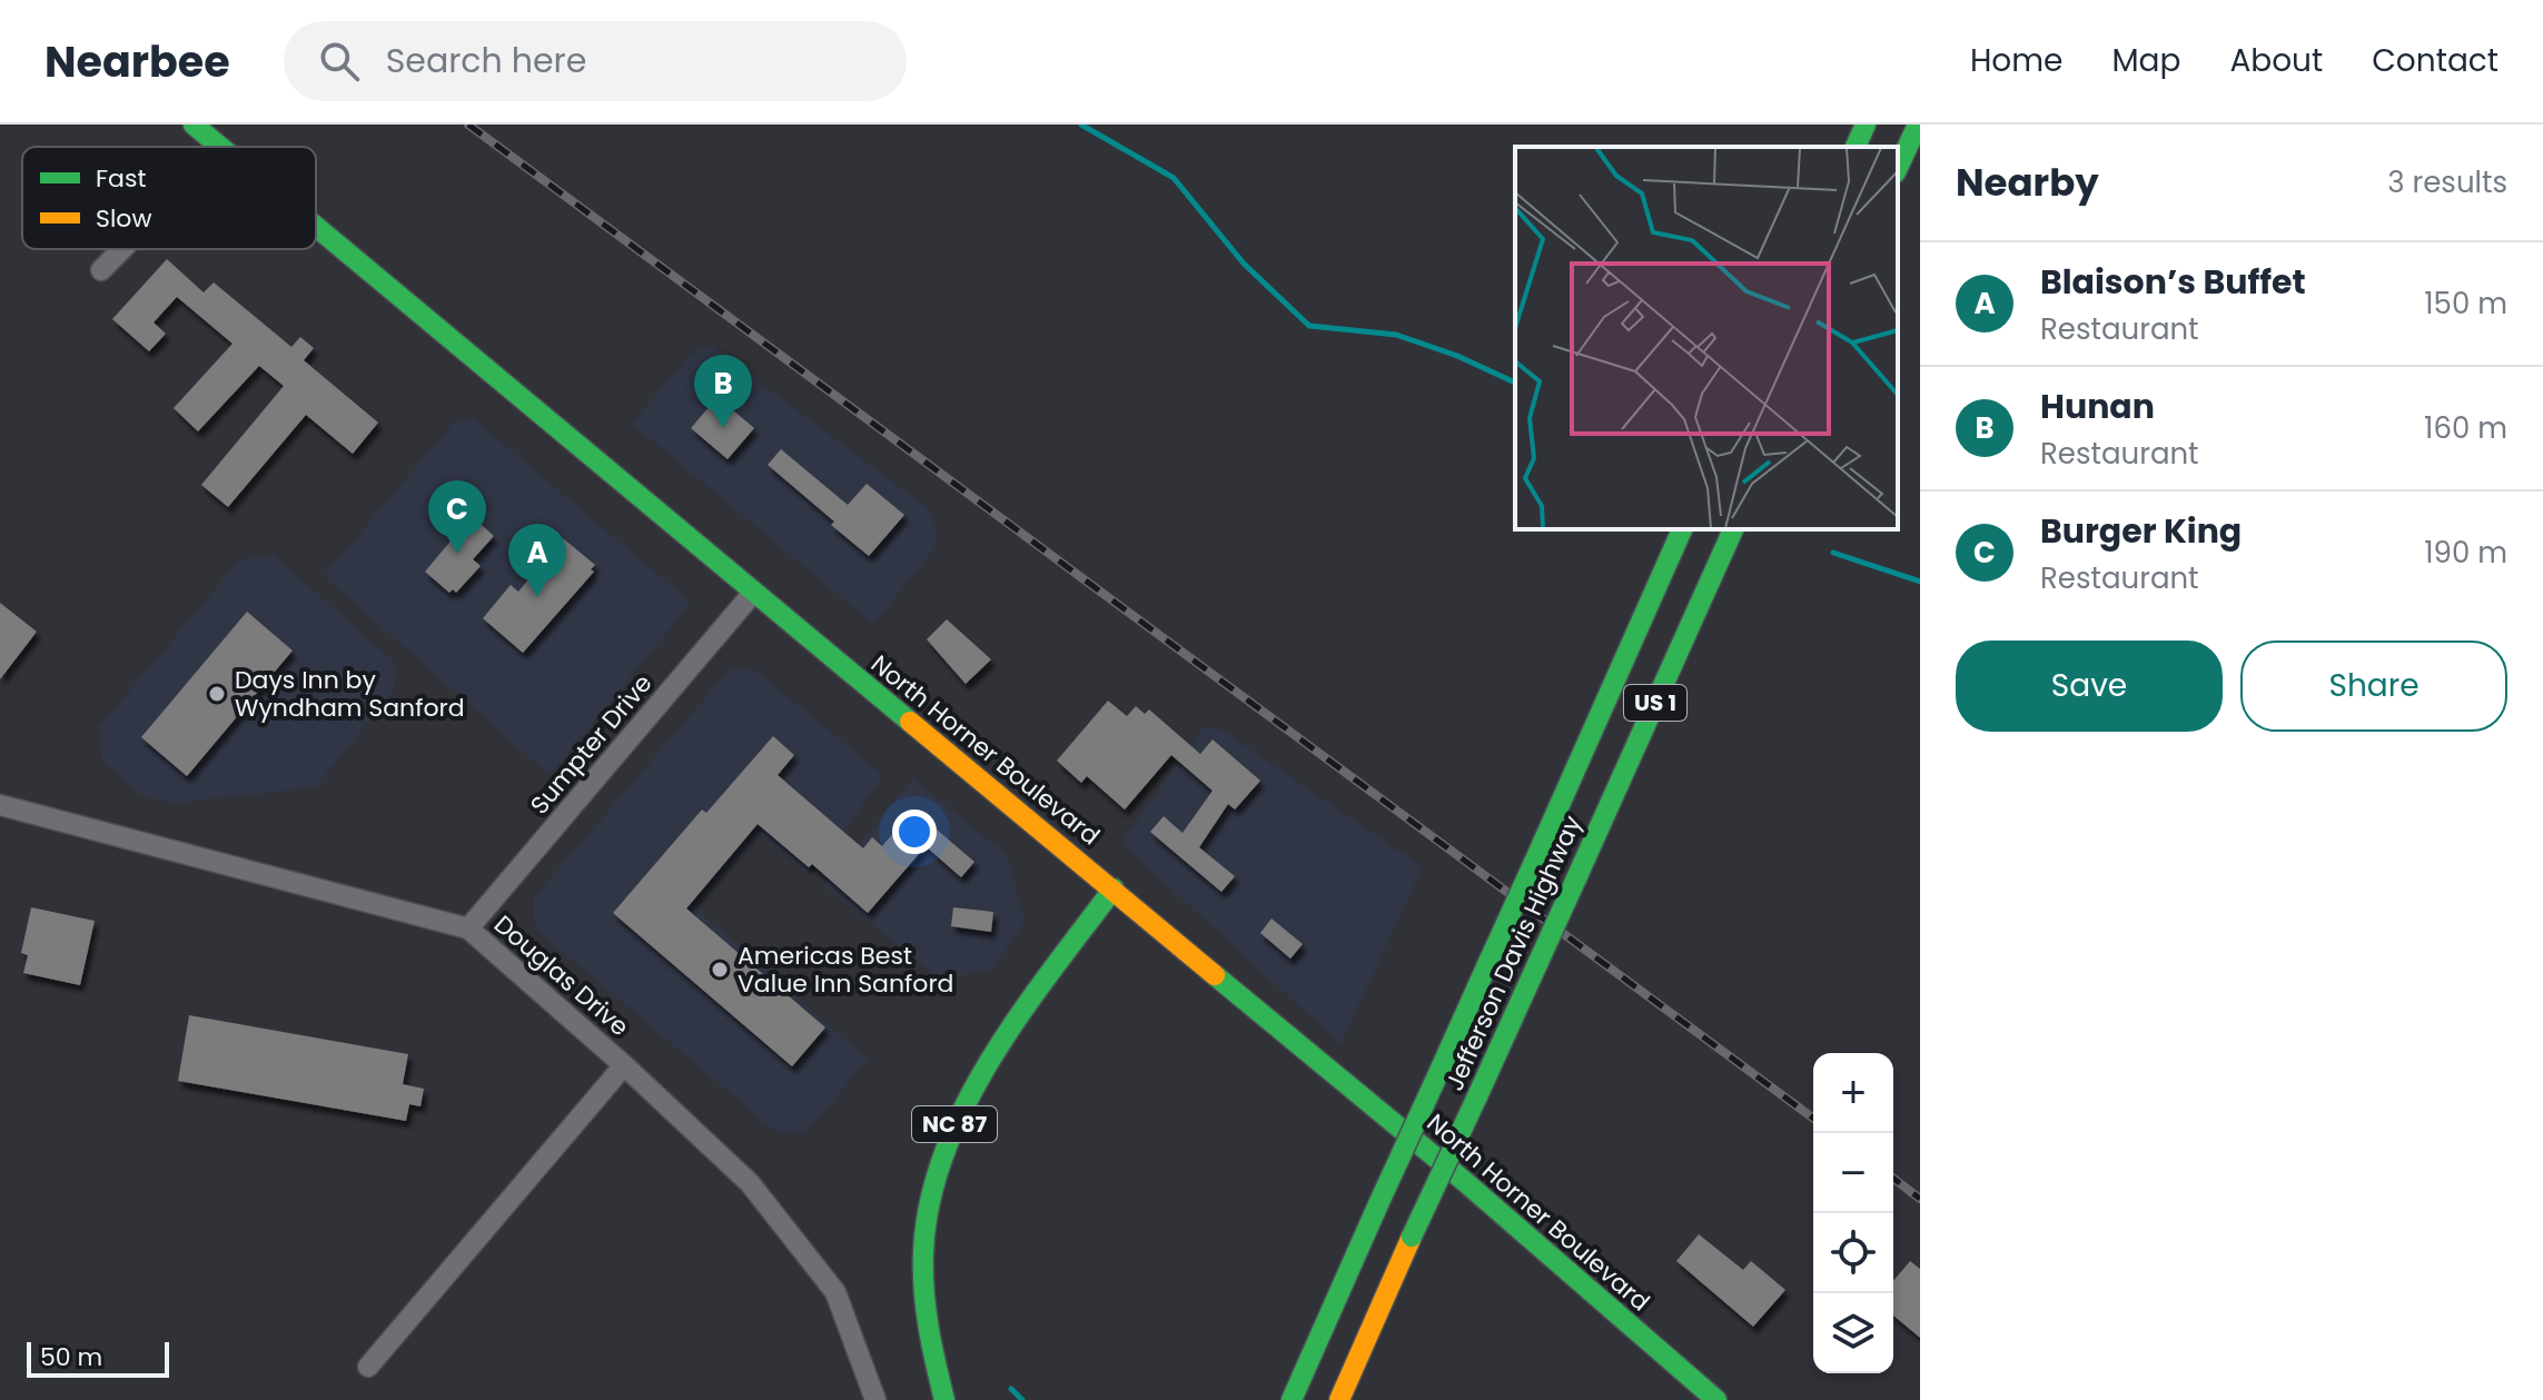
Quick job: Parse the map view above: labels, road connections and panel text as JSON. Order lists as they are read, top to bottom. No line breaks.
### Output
{"streets":{"main road":["US 1","North Horner Boulevard","Jefferson Davis Highway","NC 87"],"street":["Sumpter Drive","Douglas Drive"]},"crossings":[["Sumpter Drive","North Horner Boulevard"],["Sumpter Drive","Douglas Drive"],["North Horner Boulevard","NC 87"]],"places":["Days Inn by Wyndham Sanford","Americas Best Value Inn Sanford"],"legend":["Fast","Slow"],"scale_bar":"50 m","page":{"header":"Nearbee","search":"Search here","nav":["Home","Map","About","Contact"],"heading":["Nearby","3 results"],"list":[{"mark":"A","name":"Blaison’s Buffet","note":"Restaurant","value":"150 m"},{"mark":"B","name":"Hunan","note":"Restaurant","value":"160 m"},{"mark":"C","name":"Burger King","note":"Restaurant","value":"190 m"}],"pins":["B","C","A"],"buttons":["Save","Share"],"map_buttons":["+","−"],"scale":"50 m"}}
